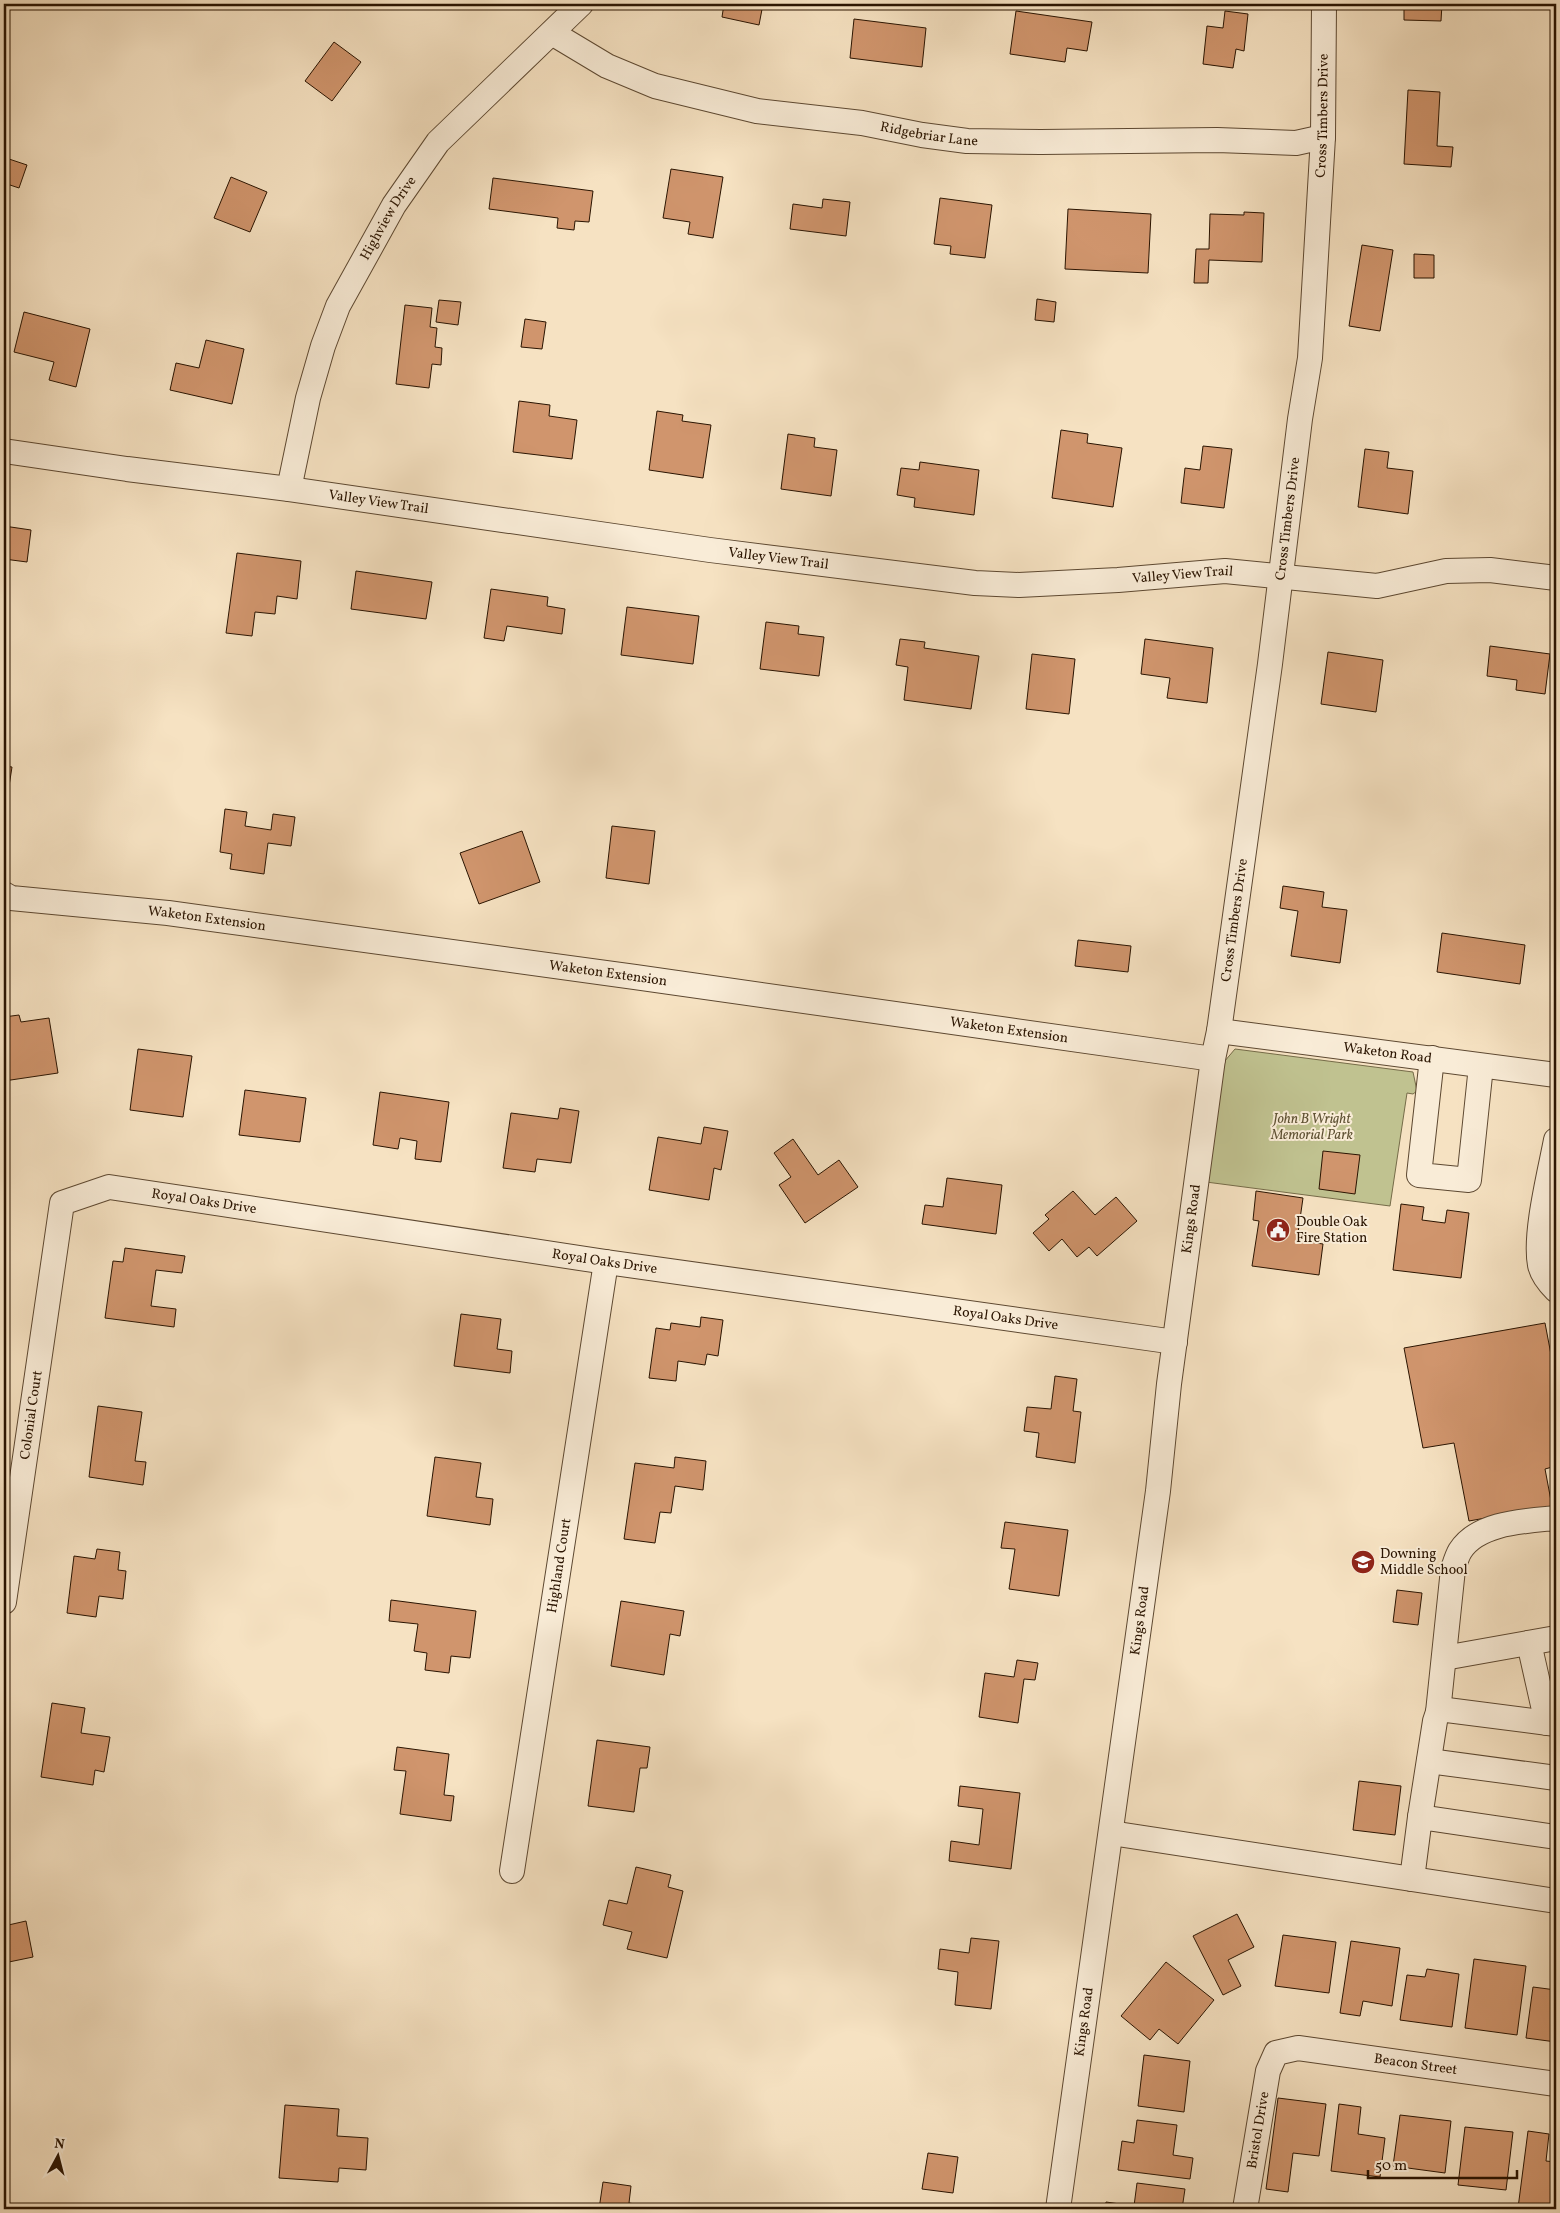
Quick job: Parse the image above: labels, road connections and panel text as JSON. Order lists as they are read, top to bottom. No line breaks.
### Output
{"streets":{"street":["Cross Timbers Drive","Ridgebriar Lane","Highview Drive","Valley View Trail","Waketon Extension","Waketon Road","Royal Oaks Drive","Kings Road","Colonial Court","Highland Court","Beacon Street","Bristol Drive"]},"crossings":[["Cross Timbers Drive","Ridgebriar Lane"],["Cross Timbers Drive","Valley View Trail"],["Cross Timbers Drive","Waketon Road"],["Cross Timbers Drive","Kings Road"],["Ridgebriar Lane","Highview Drive"],["Highview Drive","Valley View Trail"],["Waketon Extension","Kings Road"],["Waketon Road","Kings Road"],["Royal Oaks Drive","Kings Road"],["Royal Oaks Drive","Colonial Court"],["Royal Oaks Drive","Highland Court"],["Beacon Street","Bristol Drive"]],"parks":["John B Wright Memorial Park"],"places":{"public building":["Double Oak Fire Station"],"school or university":["Downing Middle School"]},"scale_bar":"50 m","north":"top"}
